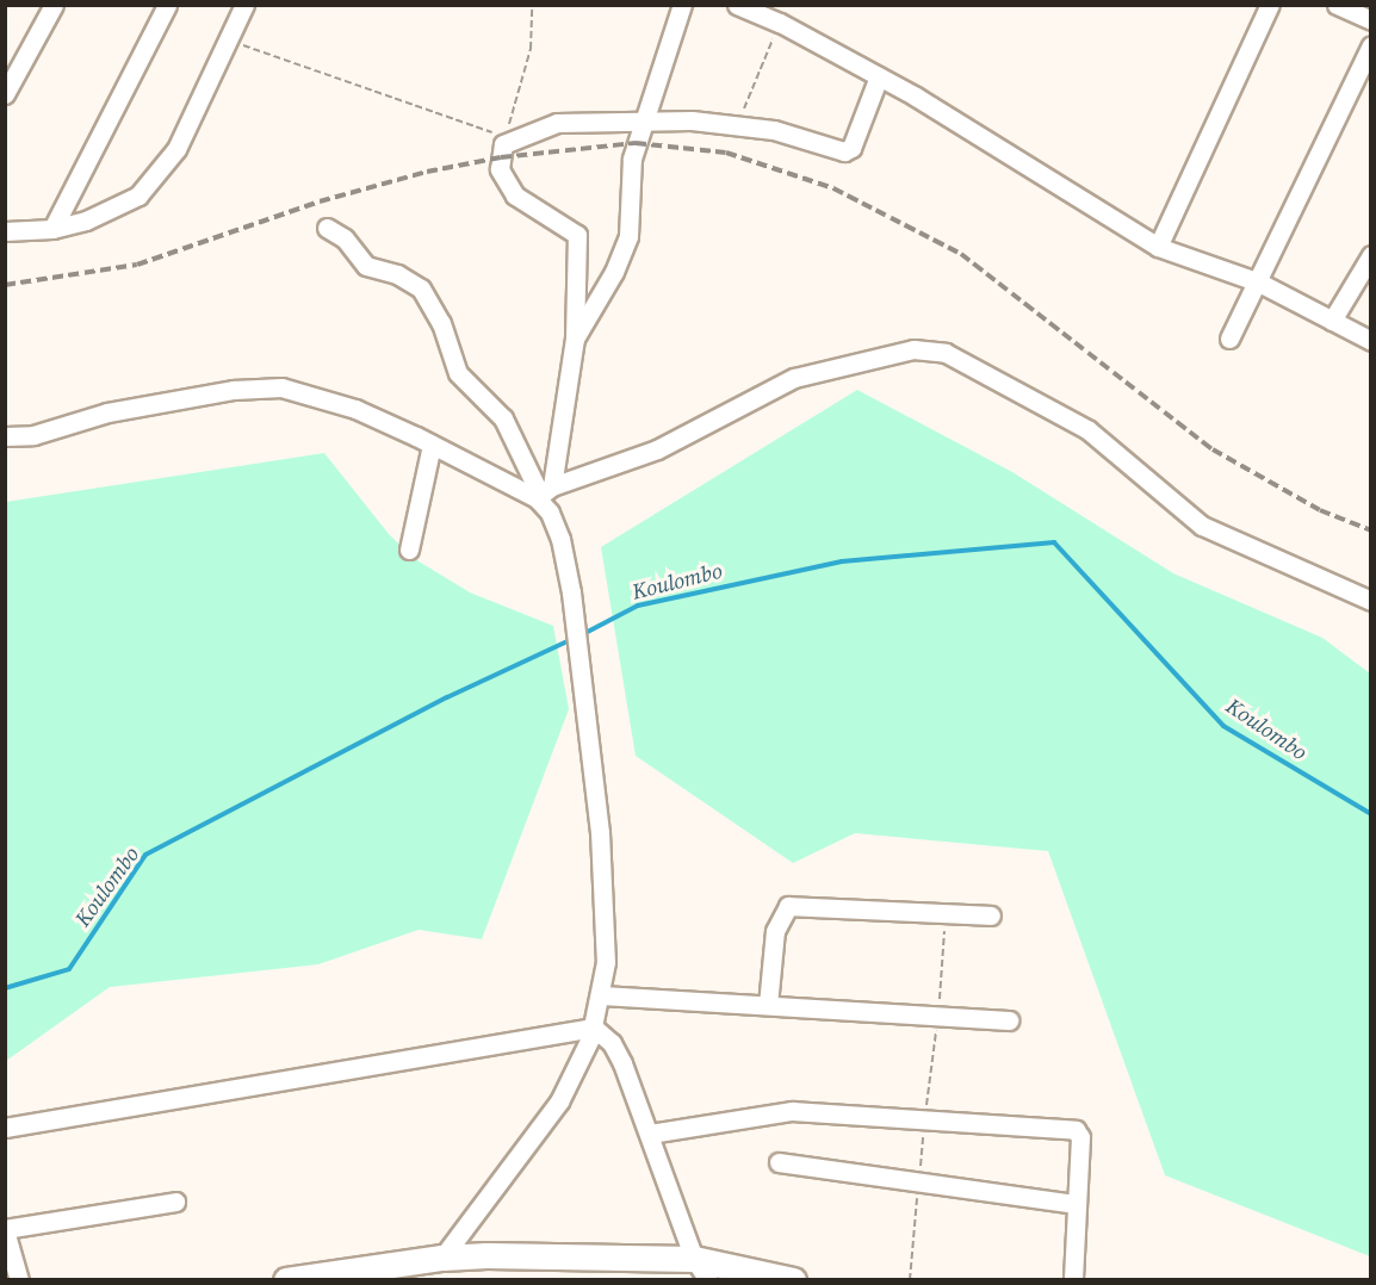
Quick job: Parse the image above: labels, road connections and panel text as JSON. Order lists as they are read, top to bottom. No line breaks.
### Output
{"water":["Koulombo"]}
